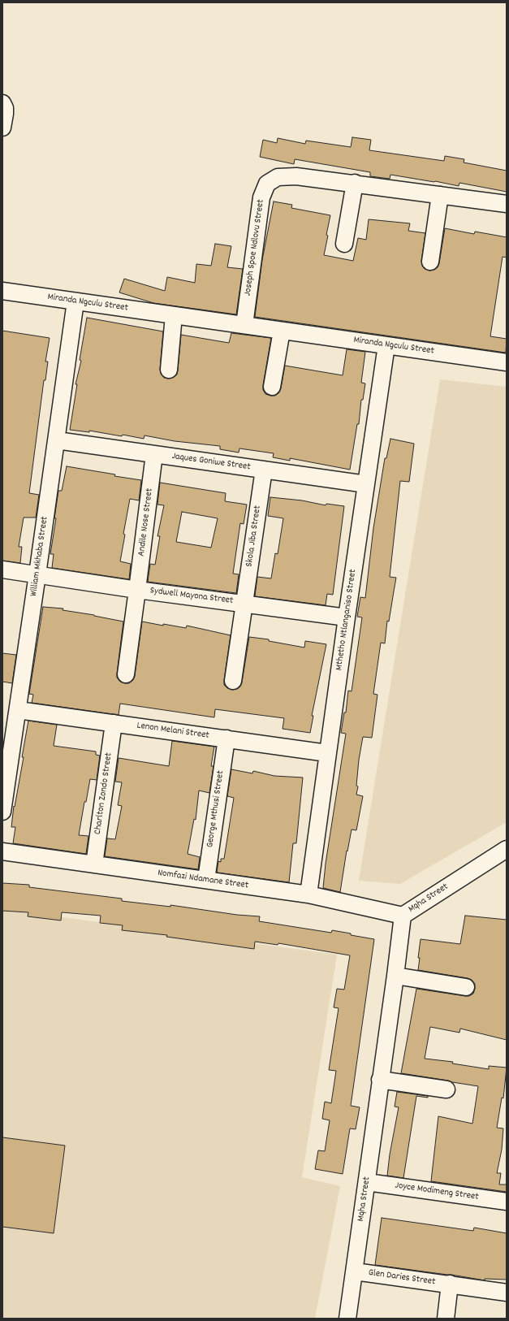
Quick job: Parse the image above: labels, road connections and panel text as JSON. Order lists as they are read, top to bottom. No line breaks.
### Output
{"streets":{"street":["Joseph Spoe Ndlovu Street","Miranda Ngculu Street","Jaques Goniwe Street","Andile Nose Street","Skola Jiba Street","William Mkhaba Street","Sydwell Mayona Street","Mthetho Ntlanganiso Street","Lenon Melani Street","Charlton Zondo Street","George Mthusi Street","Nomfazi Ndamane Street","Mqha Street","Joyce Modimeng Street","Glen Daries Street"]},"crossings":[["Joseph Spoe Ndlovu Street","Miranda Ngculu Street"],["Miranda Ngculu Street","William Mkhaba Street"],["Miranda Ngculu Street","Mthetho Ntlanganiso Street"],["Jaques Goniwe Street","Andile Nose Street"],["Jaques Goniwe Street","Skola Jiba Street"],["Jaques Goniwe Street","William Mkhaba Street"],["Jaques Goniwe Street","Mthetho Ntlanganiso Street"],["Andile Nose Street","Sydwell Mayona Street"],["Skola Jiba Street","Sydwell Mayona Street"],["William Mkhaba Street","Sydwell Mayona Street"],["William Mkhaba Street","Lenon Melani Street"],["Sydwell Mayona Street","Mthetho Ntlanganiso Street"],["Mthetho Ntlanganiso Street","Lenon Melani Street"],["Mthetho Ntlanganiso Street","Nomfazi Ndamane Street"],["Lenon Melani Street","Charlton Zondo Street"],["Lenon Melani Street","George Mthusi Street"],["Charlton Zondo Street","Nomfazi Ndamane Street"],["George Mthusi Street","Nomfazi Ndamane Street"],["Nomfazi Ndamane Street","Mqha Street"],["Mqha Street","Joyce Modimeng Street"],["Mqha Street","Glen Daries Street"]]}
